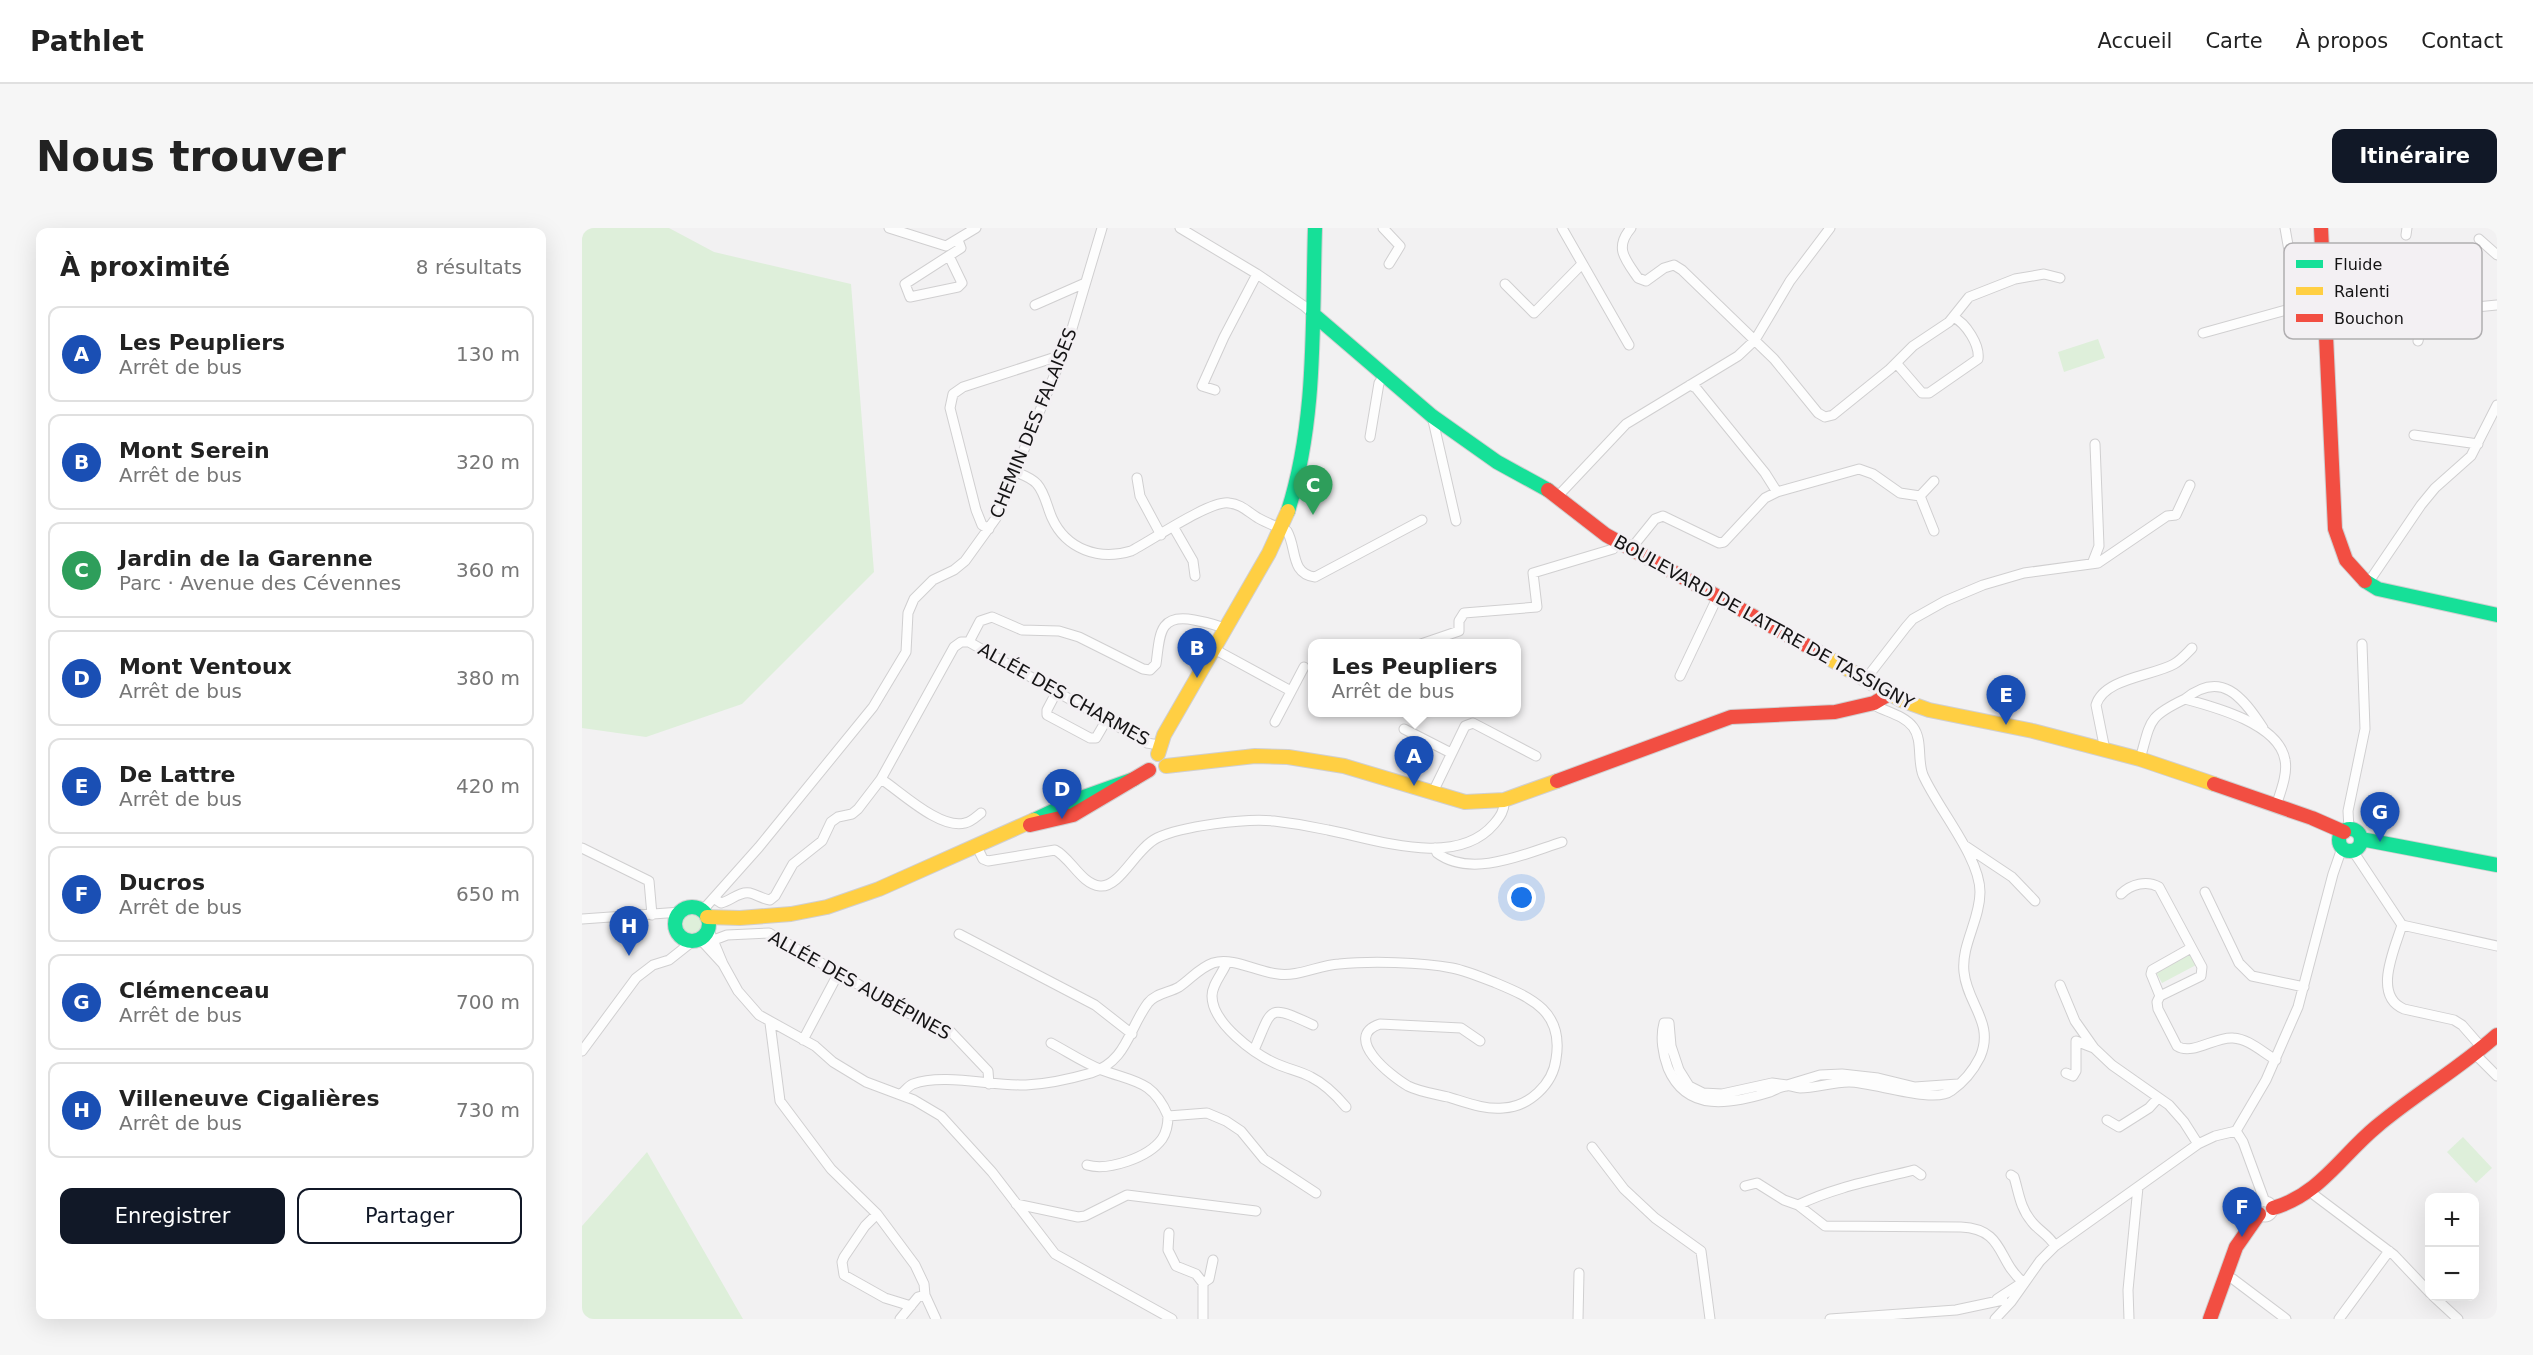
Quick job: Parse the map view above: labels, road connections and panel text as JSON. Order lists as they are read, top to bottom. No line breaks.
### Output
{"streets":{"street":["CHEMIN DES FALAISES","BOULEVARD DE LATTRE DE TASSIGNY","ALLÉE DES CHARMES","ALLÉE DES AUBÉPINES"]},"crossings":[["CHEMIN DES FALAISES","ALLÉE DES AUBÉPINES"]],"legend":["Fluide","Ralenti","Bouchon"],"page":{"header":"Pathlet","nav":["Accueil","Carte","À propos","Contact"],"buttons":["Itinéraire",["Enregistrer","Partager"]],"title":"Nous trouver","heading":["À proximité","8 résultats"],"list":[{"mark":"A","name":"Les Peupliers","note":"Arrêt de bus","value":"130 m"},{"mark":"B","name":"Mont Serein","note":"Arrêt de bus","value":"320 m"},{"mark":"C","name":"Jardin de la Garenne","note":"Parc · Avenue des Cévennes","value":"360 m"},{"mark":"D","name":"Mont Ventoux","note":"Arrêt de bus","value":"380 m"},{"mark":"E","name":"De Lattre","note":"Arrêt de bus","value":"420 m"},{"mark":"F","name":"Ducros","note":"Arrêt de bus","value":"650 m"},{"mark":"G","name":"Clémenceau","note":"Arrêt de bus","value":"700 m"},{"mark":"H","name":"Villeneuve Cigalières","note":"Arrêt de bus","value":"730 m"}],"pins":["C","B","E","A","D","G","H","F"],"popup":["Les Peupliers","Arrêt de bus"],"map_buttons":["+","−"]}}
